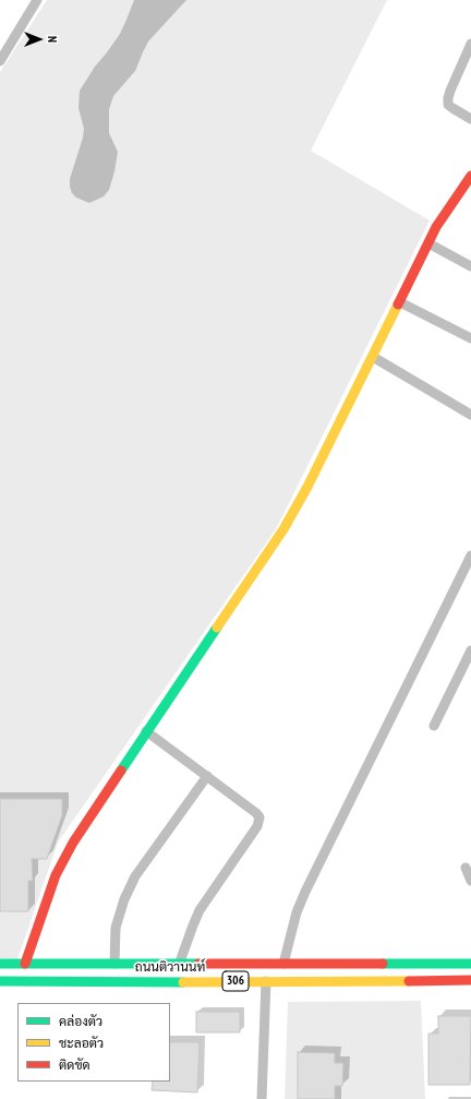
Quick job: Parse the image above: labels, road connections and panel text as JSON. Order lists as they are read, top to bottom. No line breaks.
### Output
{"streets":{"main road":["ถนนติวานนท์","306"]},"legend":["คล่องตัว","ชะลอตัว","ติดขัด"],"north":"right"}
